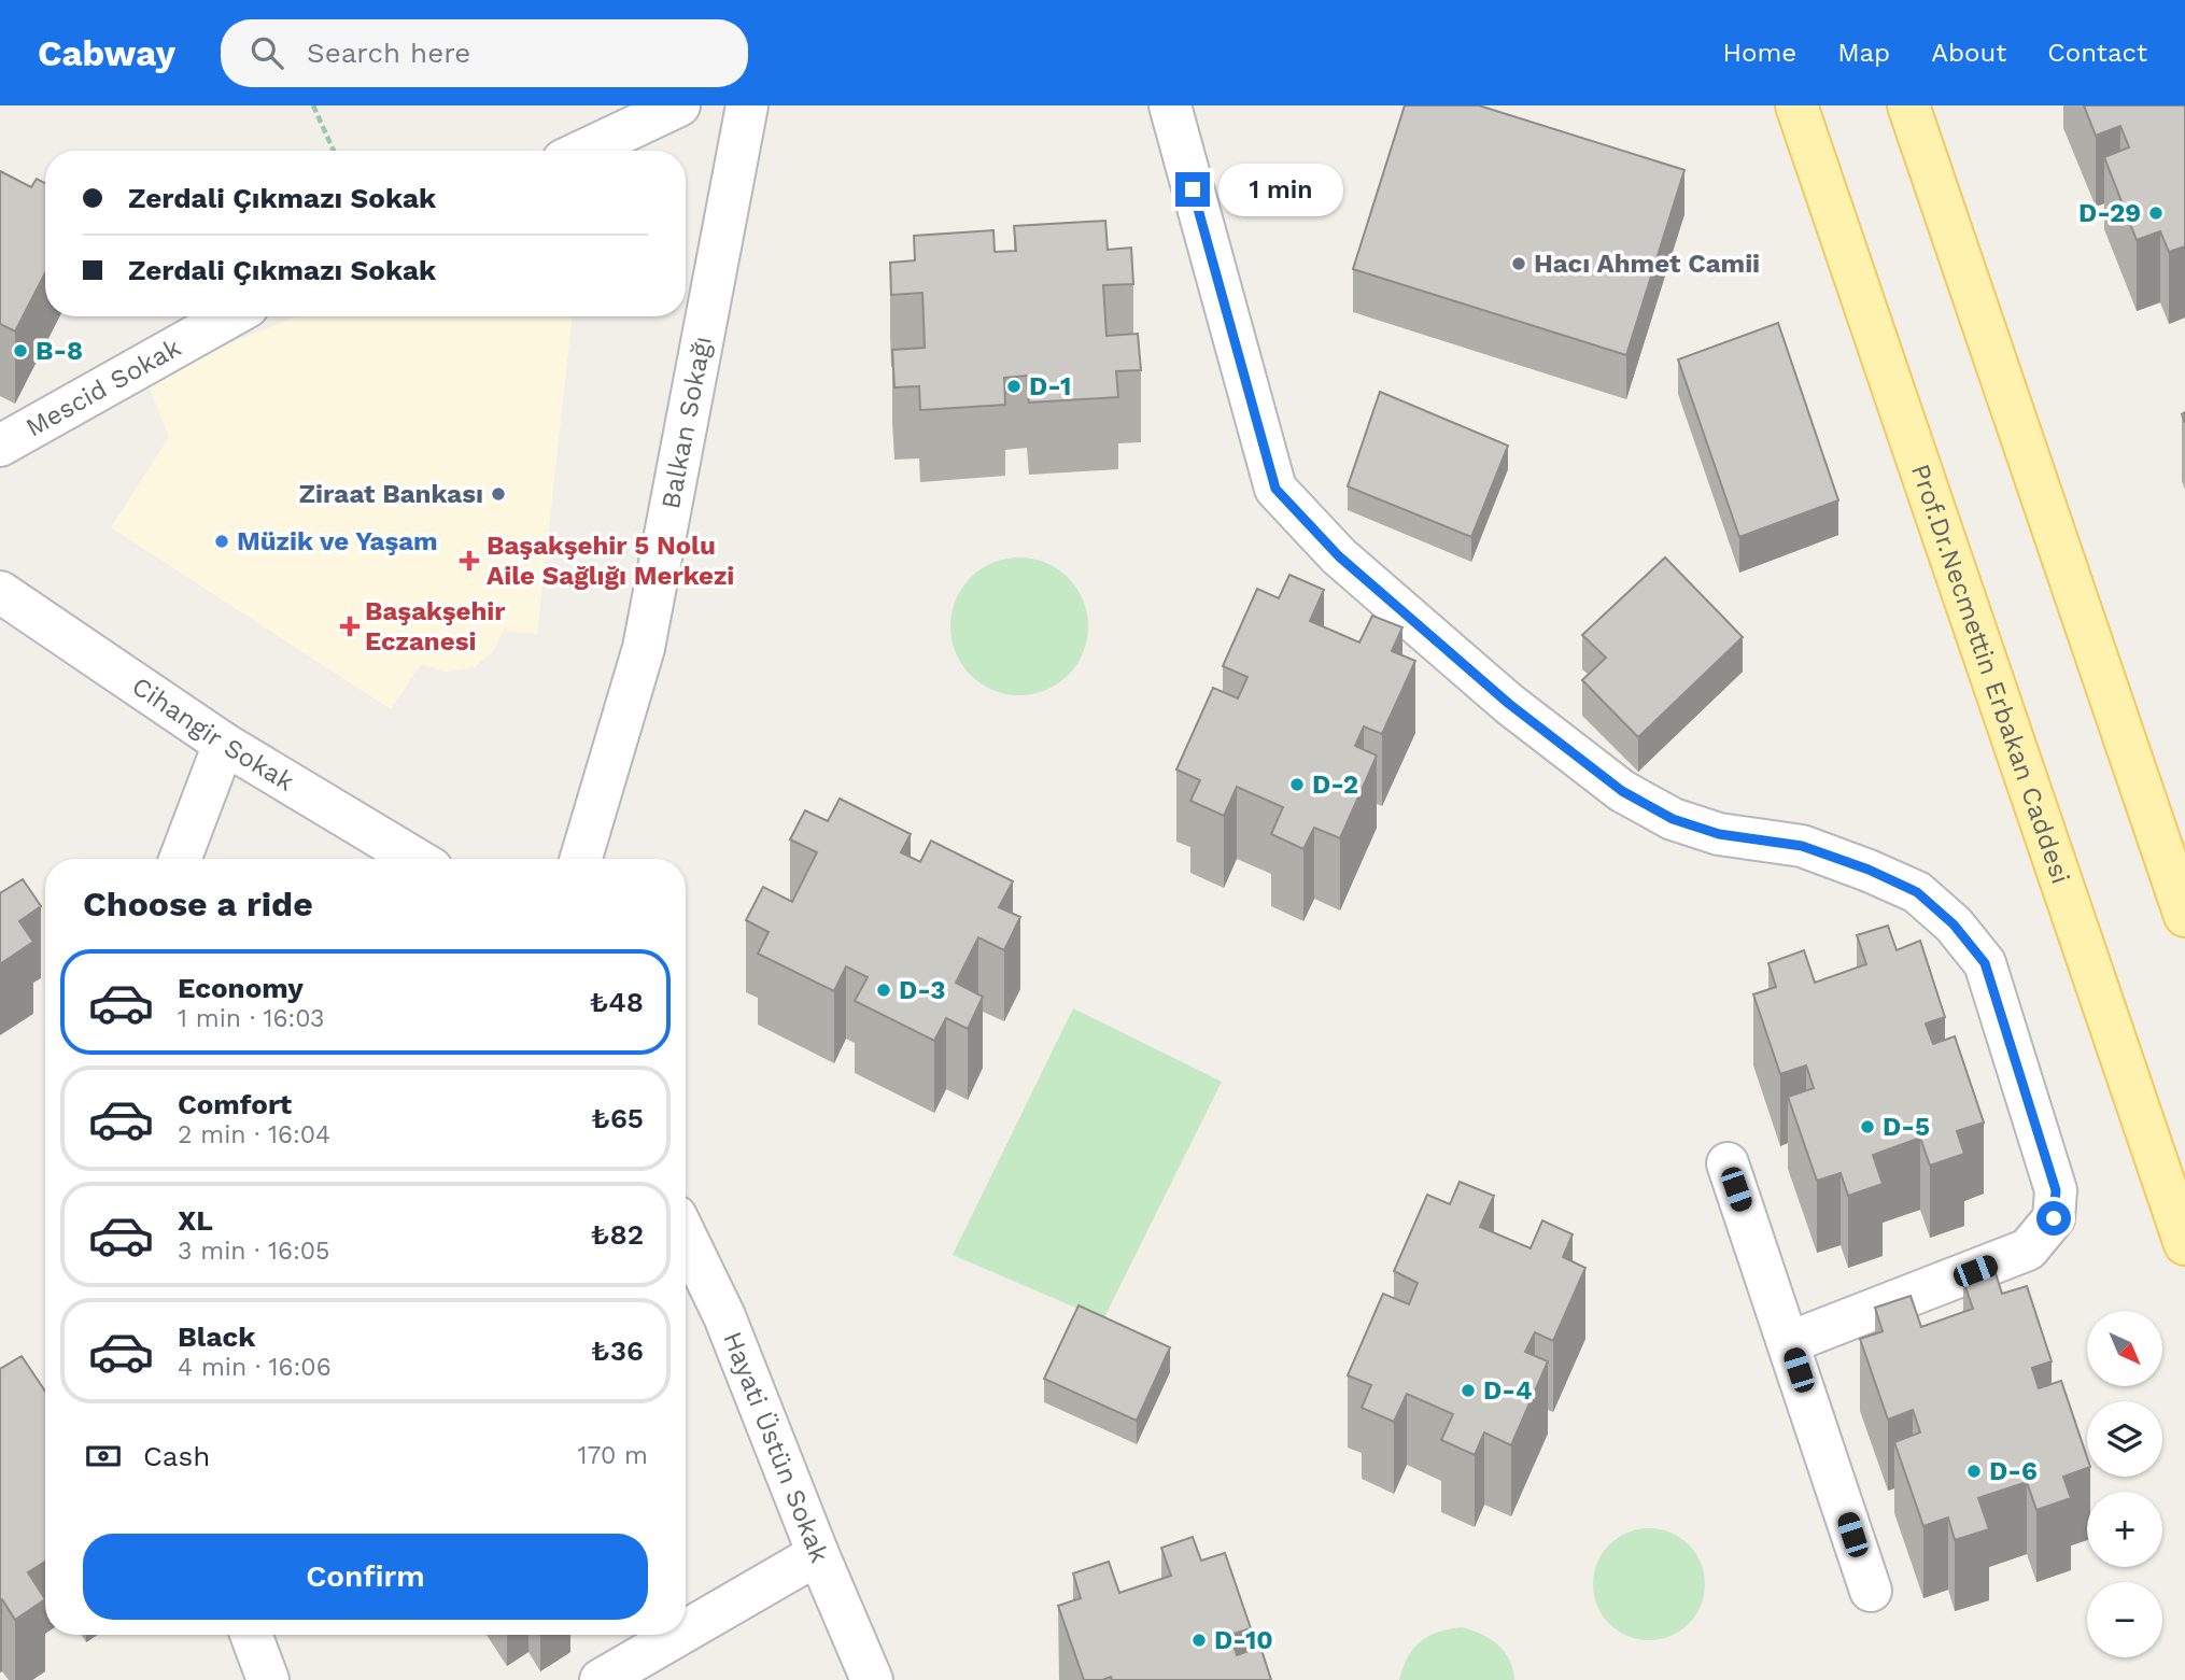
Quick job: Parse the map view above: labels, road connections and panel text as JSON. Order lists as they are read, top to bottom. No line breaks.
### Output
{"streets":{"main road":["Prof.Dr.Necmettin Erbakan Caddesi"],"street":["Mescid Sokak","Balkan Sokağı","Cihangir Sokak","Hayati Üstün Sokak"]},"places":{"other":["D-29","Hacı Ahmet Camii","B-8","D-1","Ziraat Bankası","Müzik ve Yaşam","D-2","D-3","D-5","D-4","D-6","D-10"],"health":["Başakşehir 5 Nolu Aile Sağlığı Merkezi","Başakşehir Eczanesi"]},"north":"bottom right","page":{"header":"Cabway","search":"Search here","nav":["Home","Map","About","Contact"],"banner":["Zerdali Çıkmazı Sokak","Zerdali Çıkmazı Sokak"],"bubble":"1 min","heading":"Choose a ride","list":[{"name":"Economy","note":"1 min · 16:03","value":"₺48"},{"name":"Comfort","note":"2 min · 16:04","value":"₺65"},{"name":"XL","note":"3 min · 16:05","value":"₺82"},{"name":"Black","note":"4 min · 16:06","value":"₺36"}],"map_buttons":["+","−"],"pay":["Cash","170 m"],"buttons":"Confirm"}}
